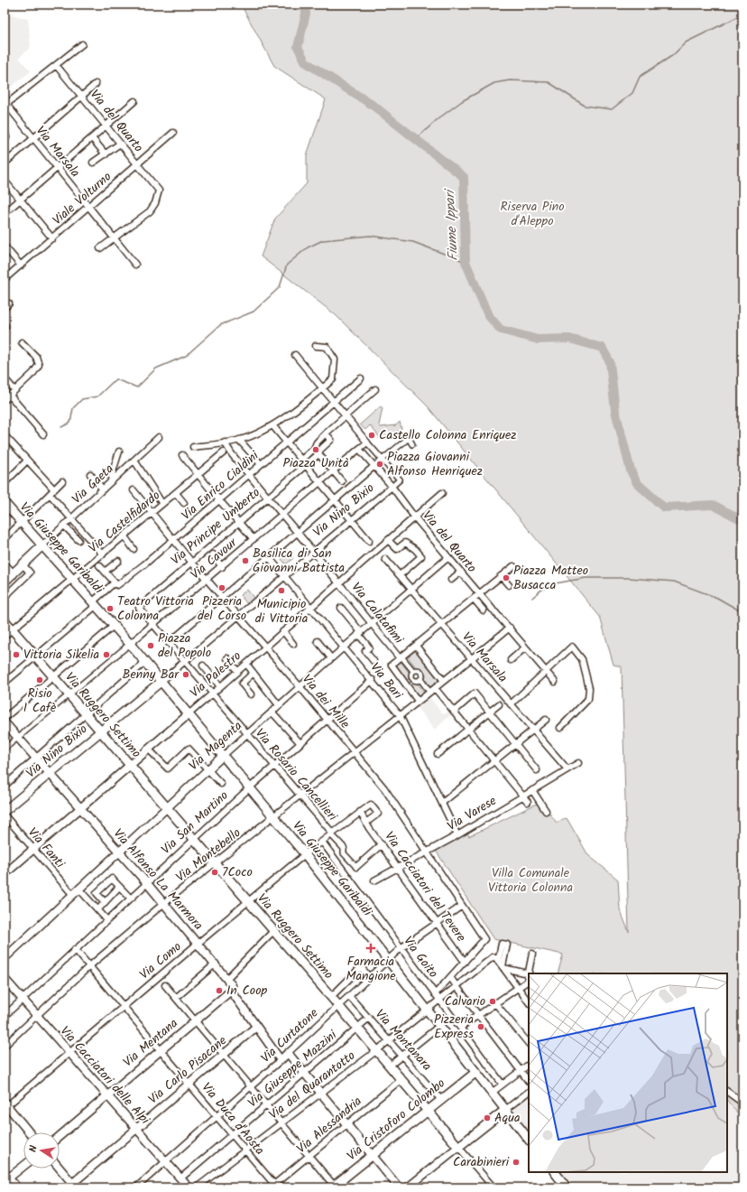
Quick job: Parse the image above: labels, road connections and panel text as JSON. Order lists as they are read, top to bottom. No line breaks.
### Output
{"streets":{"main road":["Via Nino Bixio","Via Giuseppe Garibaldi","Via Ruggero Settimo","Via Cristoforo Colombo"],"street":["Via del Quarto","Via Marsala","Viale Volturno","Via Gaeta","Via Enrico Cialdini","Via Castelfidardo","Via Principe Umberto","Via Cavour","Via Calatafimi","Via Palestro","Via Bari","Via dei Mille","Via Magenta","Via Rosario Cancellieri","Via Varese","Via San Martino","Via Fanti","Via Montebello","Via Alfonso La Marmora","Via Cacciatori del Tevere","Via Goito","Via Como","Via Curtatone","Via Montanara","Via Mentana","Via Giuseppe Mazzini","Via Carlo Pisacane","Via Cacciatori delle Alpi","Via del Quarantotto","Via Duca d'Aosta","Via Alessandria"]},"crossings":[["Via del Quarto","Via Marsala"],["Via del Quarto","Viale Volturno"],["Via del Quarto","Via Nino Bixio"],["Via del Quarto","Via Palestro"],["Via del Quarto","Via Magenta"],["Via Marsala","Viale Volturno"],["Via Marsala","Via Magenta"],["Via Marsala","Via Varese"],["Via Gaeta","Via Giuseppe Garibaldi"],["Via Enrico Cialdini","Via Giuseppe Garibaldi"],["Via Enrico Cialdini","Via dei Mille"],["Via Enrico Cialdini","Via Ruggero Settimo"],["Via Nino Bixio","Via Giuseppe Garibaldi"],["Via Nino Bixio","Via Calatafimi"],["Via Nino Bixio","Via Ruggero Settimo"],["Via Nino Bixio","Via Alfonso La Marmora"],["Via Castelfidardo","Via Giuseppe Garibaldi"],["Via Castelfidardo","Via dei Mille"],["Via Castelfidardo","Via Ruggero Settimo"],["Via Principe Umberto","Via dei Mille"],["Via Principe Umberto","Via Rosario Cancellieri"],["Via Giuseppe Garibaldi","Via Cavour"],["Via Giuseppe Garibaldi","Via Palestro"],["Via Giuseppe Garibaldi","Via Magenta"],["Via Giuseppe Garibaldi","Via San Martino"],["Via Giuseppe Garibaldi","Via Montebello"],["Via Giuseppe Garibaldi","Via Como"],["Via Giuseppe Garibaldi","Via Curtatone"],["Via Giuseppe Garibaldi","Via del Quarantotto"],["Via Giuseppe Garibaldi","Via Cristoforo Colombo"],["Via Cavour","Via Calatafimi"],["Via Cavour","Via dei Mille"],["Via Cavour","Via Rosario Cancellieri"],["Via Calatafimi","Via Palestro"],["Via Calatafimi","Via Magenta"],["Via Palestro","Via Bari"],["Via Palestro","Via dei Mille"],["Via Palestro","Via Ruggero Settimo"],["Via Palestro","Via Rosario Cancellieri"],["Via Palestro","Via Fanti"],["Via Palestro","Via Alfonso La Marmora"],["Via Bari","Via Magenta"],["Via Bari","Via Varese"],["Via Bari","Via San Martino"],["Via Bari","Via Montebello"],["Via dei Mille","Via Magenta"],["Via dei Mille","Via Varese"],["Via dei Mille","Via San Martino"],["Via dei Mille","Via Montebello"],["Via dei Mille","Via Cacciatori del Tevere"],["Via dei Mille","Via Curtatone"],["Via Ruggero Settimo","Via Magenta"],["Via Ruggero Settimo","Via San Martino"],["Via Ruggero Settimo","Via Montebello"],["Via Ruggero Settimo","Via Como"],["Via Ruggero Settimo","Via Curtatone"],["Via Ruggero Settimo","Via Giuseppe Mazzini"],["Via Ruggero Settimo","Via del Quarantotto"],["Via Ruggero Settimo","Via Cristoforo Colombo"],["Via Ruggero Settimo","Via Alessandria"],["Via Magenta","Via Rosario Cancellieri"],["Via Magenta","Via Fanti"],["Via Magenta","Via Alfonso La Marmora"],["Via Rosario Cancellieri","Via San Martino"],["Via Rosario Cancellieri","Via Montebello"],["Via Rosario Cancellieri","Via Como"],["Via Varese","Via Cacciatori del Tevere"],["Via San Martino","Via Alfonso La Marmora"],["Via San Martino","Via Cacciatori delle Alpi"],["Via San Martino","Via Duca d'Aosta"],["Via Montebello","Via Alfonso La Marmora"],["Via Montebello","Via Cacciatori delle Alpi"],["Via Montebello","Via Duca d'Aosta"],["Via Alfonso La Marmora","Via Como"],["Via Alfonso La Marmora","Via Curtatone"],["Via Alfonso La Marmora","Via Mentana"],["Via Alfonso La Marmora","Via Carlo Pisacane"],["Via Cacciatori del Tevere","Via Como"],["Via Cacciatori del Tevere","Via Curtatone"],["Via Goito","Via Como"],["Via Goito","Via Curtatone"],["Via Goito","Via del Quarantotto"],["Via Como","Via Cacciatori delle Alpi"],["Via Como","Via Duca d'Aosta"],["Via Curtatone","Via Montanara"],["Via Curtatone","Via Cacciatori delle Alpi"],["Via Curtatone","Via Duca d'Aosta"],["Via Montanara","Via Giuseppe Mazzini"],["Via Montanara","Via del Quarantotto"],["Via Montanara","Via Cristoforo Colombo"],["Via Mentana","Via Cacciatori delle Alpi"],["Via Mentana","Via Duca d'Aosta"],["Via Giuseppe Mazzini","Via Cacciatori delle Alpi"],["Via Giuseppe Mazzini","Via Duca d'Aosta"],["Via Carlo Pisacane","Via Cacciatori delle Alpi"],["Via Carlo Pisacane","Via Duca d'Aosta"],["Via del Quarantotto","Via Duca d'Aosta"],["Via Duca d'Aosta","Via Alessandria"]],"water":["Fiume Ippari"],"parks":["Riserva Pino d'Aleppo","Villa Comunale Vittoria Colonna"],"places":{"other":["Castello Colonna Enriquez","Piazza Unità","Piazza Giovanni Alfonso Henriquez","Basilica di San Giovanni Battista","Piazza Matteo Busacca","Pizzeria del Corso","Municipio di Vittoria","Teatro Vittoria Colonna","Piazza del Popolo","Vittoria","Sikelia","Benny Bar","Risio I Cafè","7Coco","In Coop","Calvario","Pizzeria Express","Aqua","Carabinieri"],"health":["Farmacia Mangione"]},"north":"left"}
